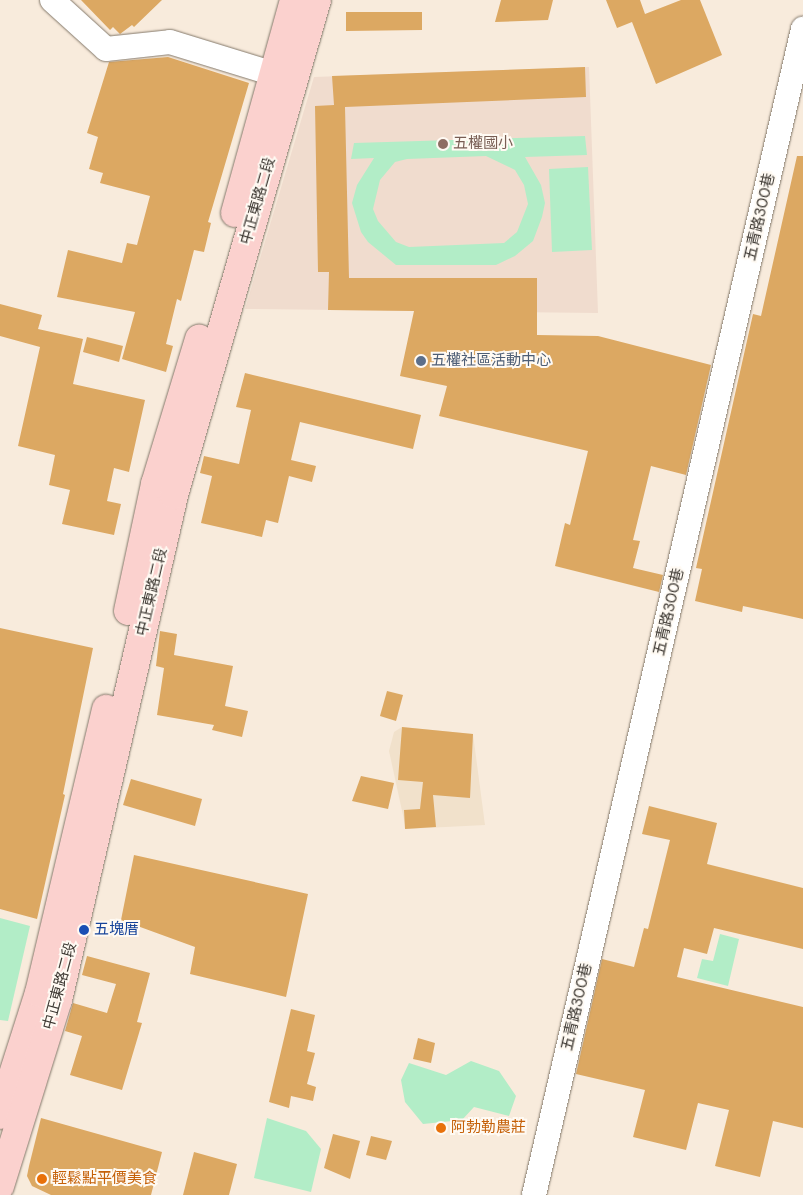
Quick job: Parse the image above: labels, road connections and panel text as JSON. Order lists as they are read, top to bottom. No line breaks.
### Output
{"streets":{"main road":["中正東路二段"],"street":["五青路300巷"]},"places":["五權國小","五權社區活動中心","五塊厝","阿勃勒農莊","輕鬆點平價美食"]}
